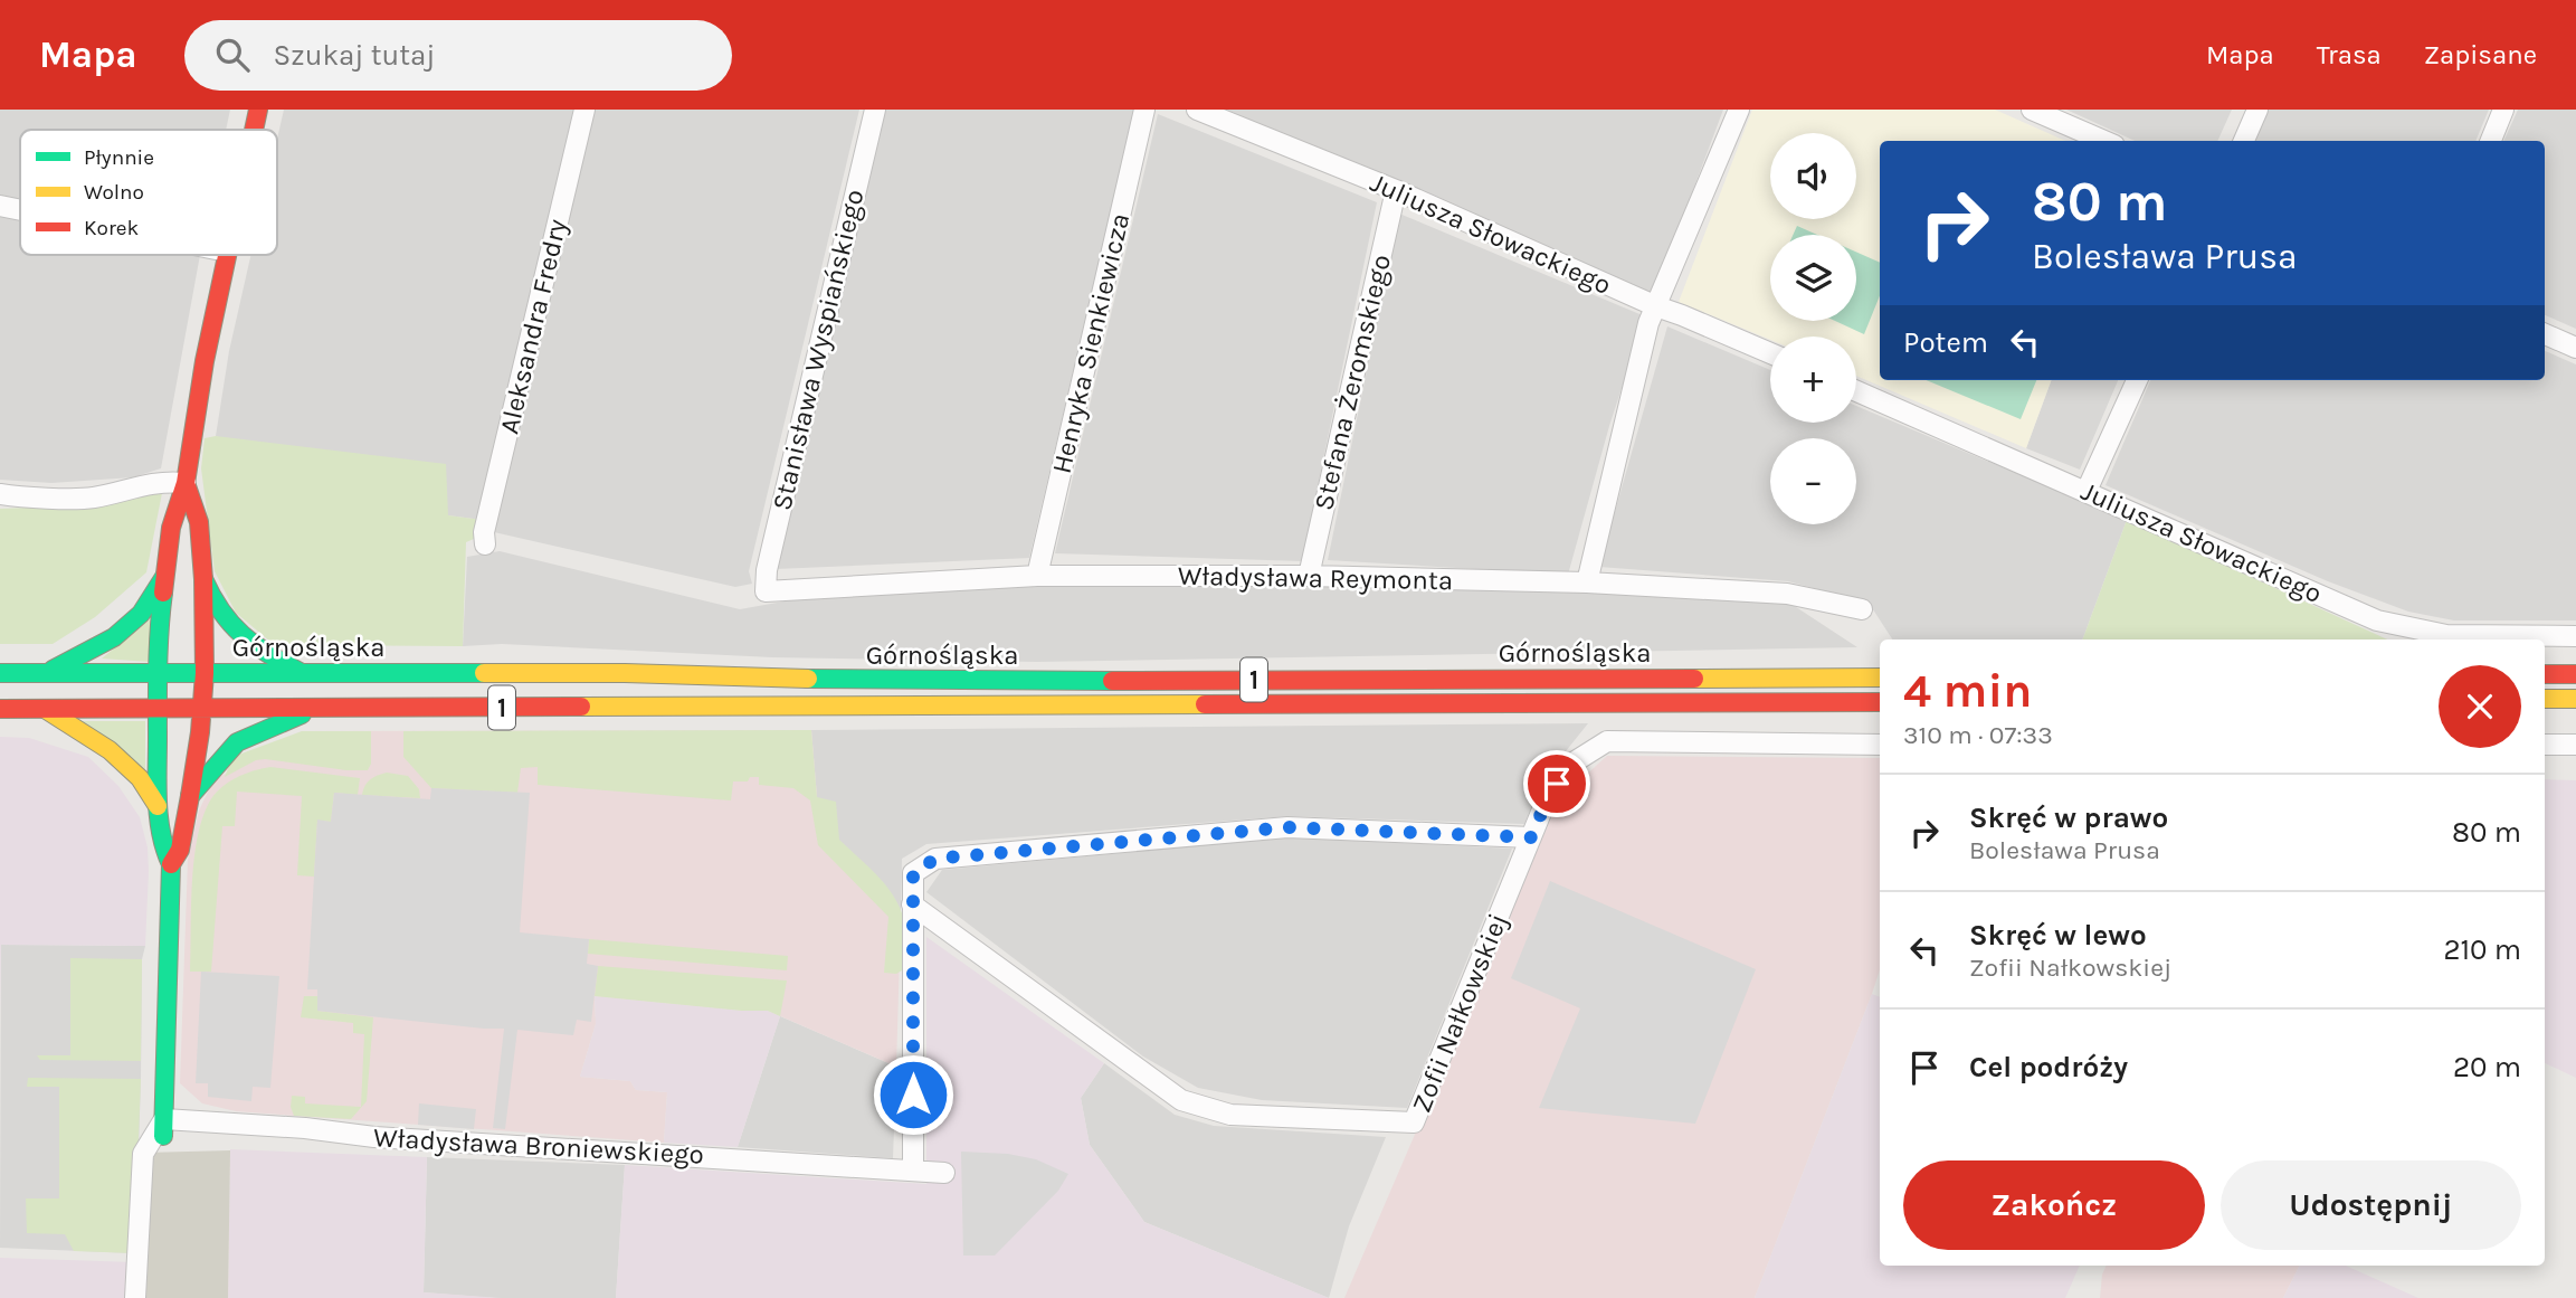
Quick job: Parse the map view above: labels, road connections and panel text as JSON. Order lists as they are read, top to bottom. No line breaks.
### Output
{"streets":{"main road":["Górnośląska","1"],"street":["Juliusza Słowackiego","Aleksandra Fredry","Henryka Sienkiewicza","Stanisława Wyspiańskiego","Stefana Żeromskiego","Władysława Reymonta","Zofii Nałkowskiej","Władysława Broniewskiego"]},"crossings":[["Juliusza Słowackiego","Stefana Żeromskiego"],["Henryka Sienkiewicza","Władysława Reymonta"],["Stanisława Wyspiańskiego","Władysława Reymonta"],["Stefana Żeromskiego","Władysława Reymonta"]],"legend":["Płynnie","Wolno","Korek"],"page":{"header":"Mapa","search":"Szukaj tutaj","nav":["Mapa","Trasa","Zapisane"],"map_buttons":["+","−"],"turn":["80 m","Bolesława Prusa"],"then":"Potem","heading":["4 min","310 m · 07:33"],"list":[{"name":"Skręć w prawo","note":"Bolesława Prusa","value":"80 m"},{"name":"Skręć w lewo","note":"Zofii Nałkowskiej","value":"210 m"},{"name":"Cel podróży","value":"20 m"}],"buttons":["Zakończ","Udostępnij"]}}
